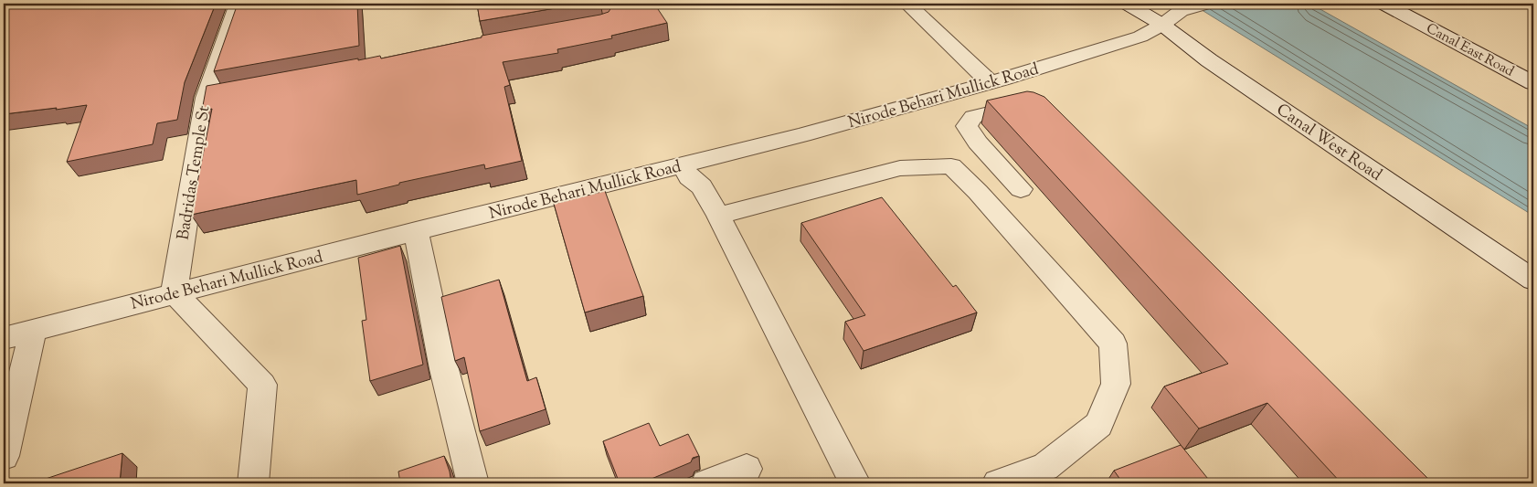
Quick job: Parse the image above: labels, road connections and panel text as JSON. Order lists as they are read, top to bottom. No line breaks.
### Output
{"streets":{"street":["Canal East Road","Nirode Behari Mullick Road","Canal West Road","Badridas Temple St"]},"crossings":[["Nirode Behari Mullick Road","Canal West Road"],["Nirode Behari Mullick Road","Badridas Temple St"]]}
